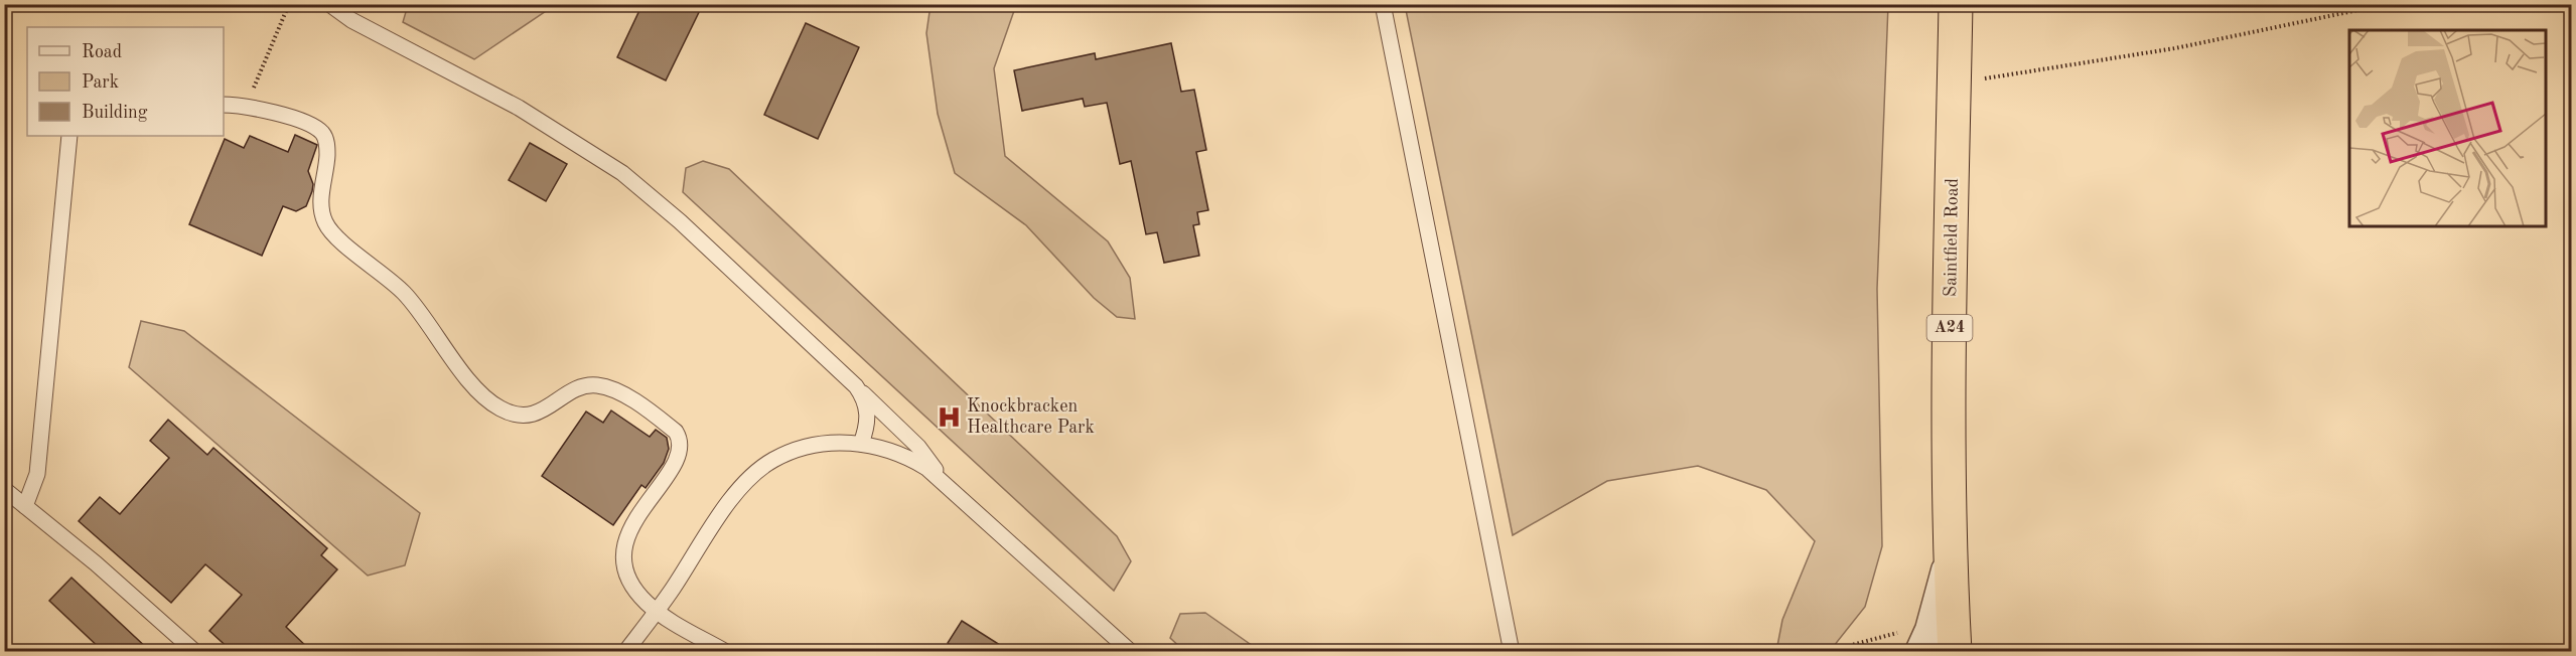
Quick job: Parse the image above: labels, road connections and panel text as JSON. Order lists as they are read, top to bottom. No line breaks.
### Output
{"streets":{"highway":["Saintfield Road","A24"]},"places":{"hospital":["Knockbracken Healthcare Park"]},"legend":["Road","Park","Building"]}
